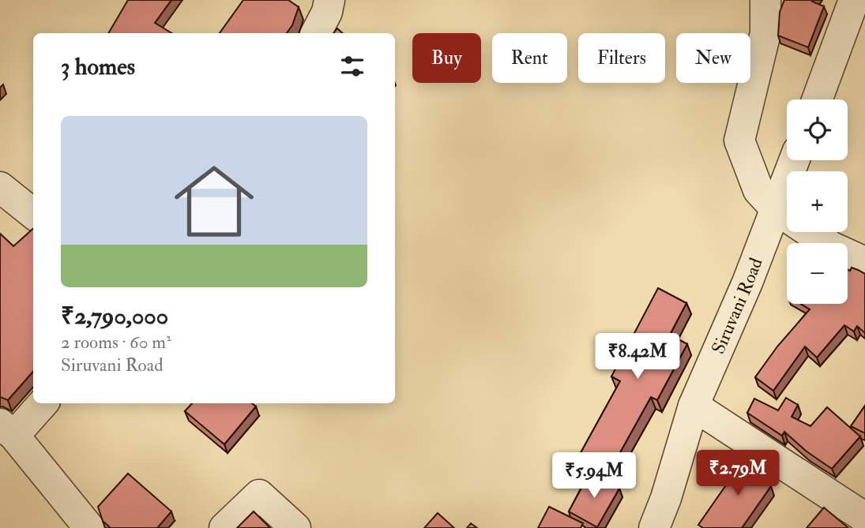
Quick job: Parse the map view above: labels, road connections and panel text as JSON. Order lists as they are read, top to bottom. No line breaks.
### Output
{"streets":{"street":["Siruvani Road"]},"page":{"chip":["Buy","Rent","Filters","New"],"heading":"3 homes","map_buttons":["+","−"],"list":[{"name":"₹2,790,000","note":"2 rooms · 60 m² · Siruvani Road"}],"price":["₹8.42M","₹2.79M","₹5.94M"]}}
